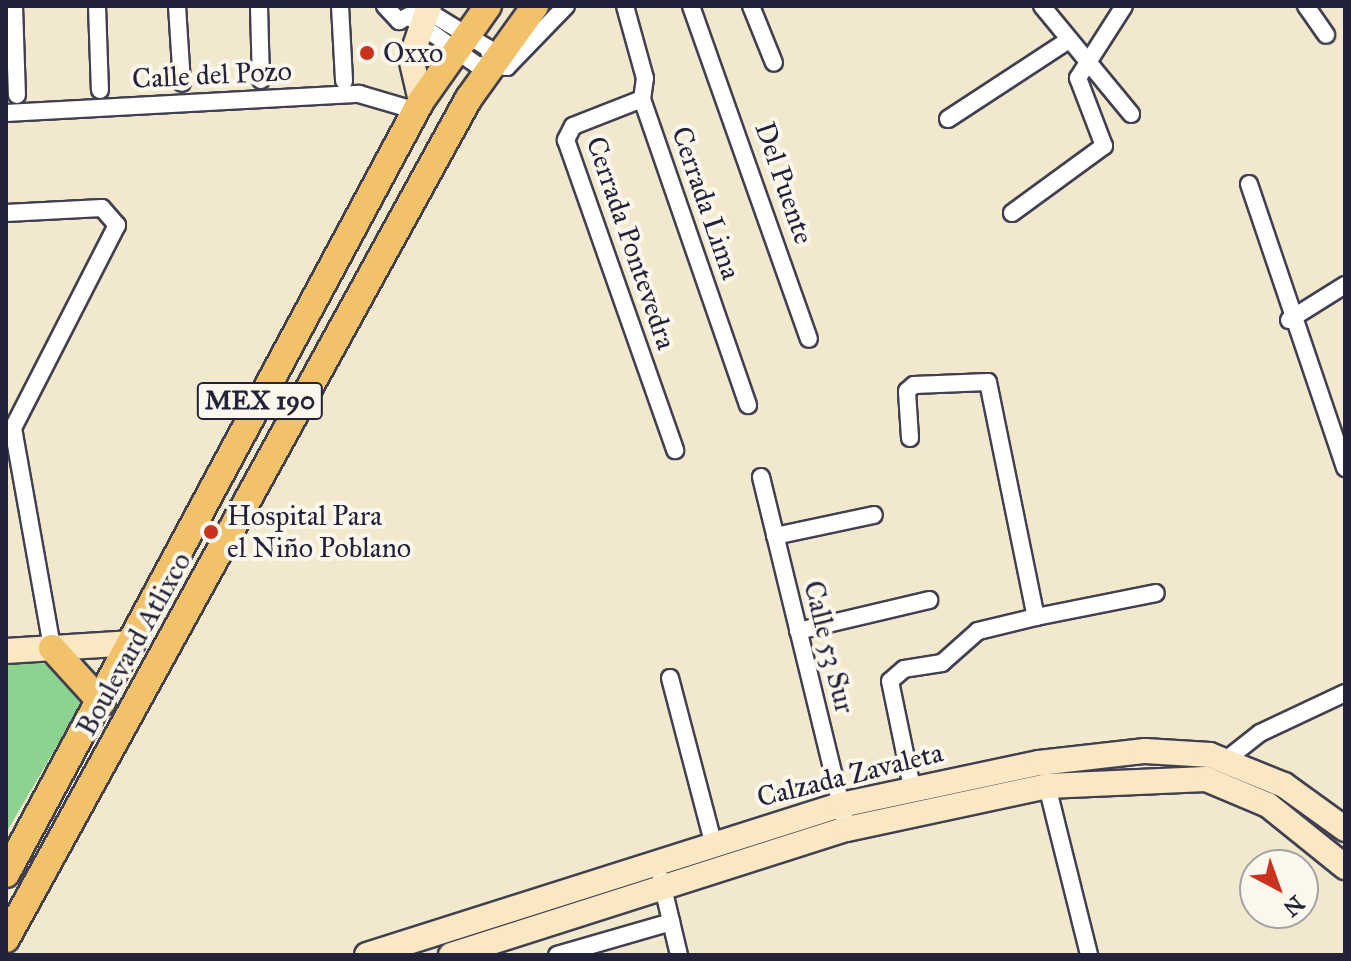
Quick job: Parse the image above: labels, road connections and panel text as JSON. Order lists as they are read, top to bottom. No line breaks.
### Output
{"streets":{"main road":["MEX 190","Boulevard Atlixco","Calzada Zavaleta"],"street":["Calle del Pozo","Del Puente","Cerrada Lima","Cerrada Pontevedra","Calle 53 Sur"]},"crossings":[["Calle del Pozo","Boulevard Atlixco"],["Cerrada Lima","Cerrada Pontevedra"],["Calle 53 Sur","Calzada Zavaleta"]],"places":["Oxxo","Hospital Para el Niño Poblano"],"north":"bottom right"}
